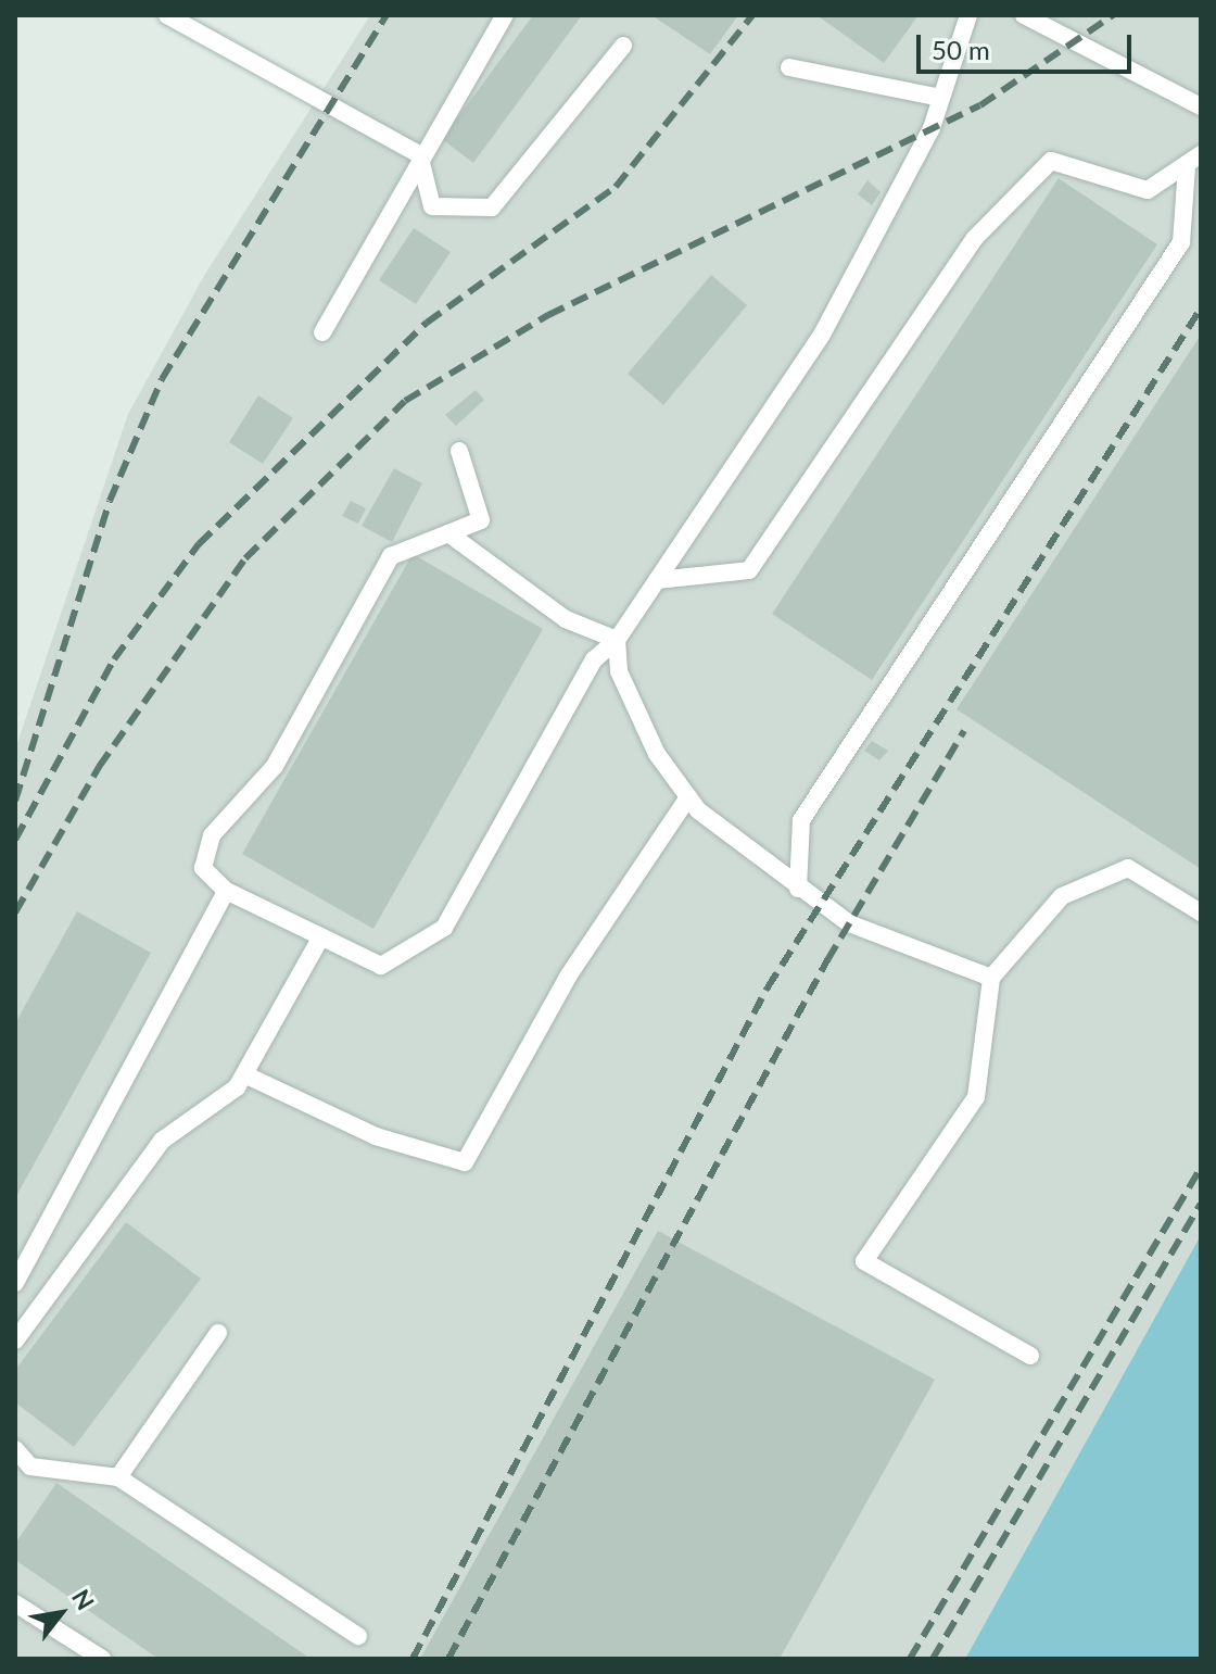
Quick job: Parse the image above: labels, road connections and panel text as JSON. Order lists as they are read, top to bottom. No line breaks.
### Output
{"scale_bar":"50 m","north":"top right"}
